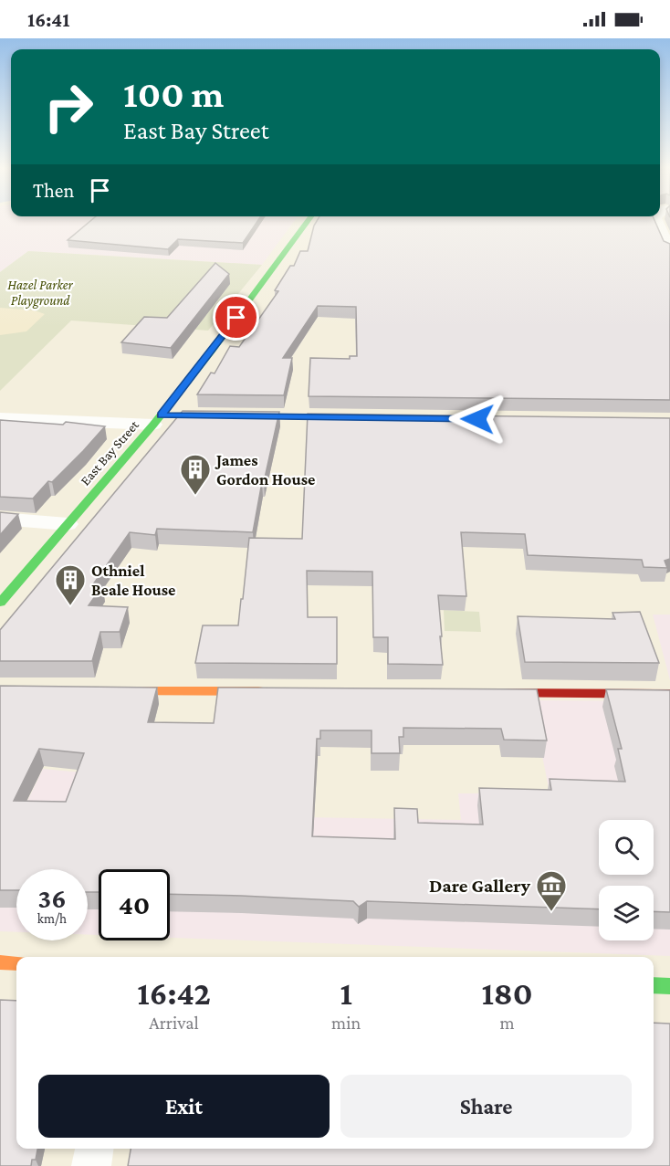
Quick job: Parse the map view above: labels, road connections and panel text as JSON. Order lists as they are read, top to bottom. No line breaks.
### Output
{"streets":{"street":["East Bay Street"]},"parks":["Hazel Parker Playground"],"places":{"building":["James Gordon House","Othniel Beale House"],"museum":["Dare Gallery"]},"page":{"status":"16:41","turn":["100 m","East Bay Street"],"then":"Then","speed":"36 km/h","limit":"40","eta":["16:42","Arrival","1","min","180","m"],"buttons":["Exit","Share"]}}
